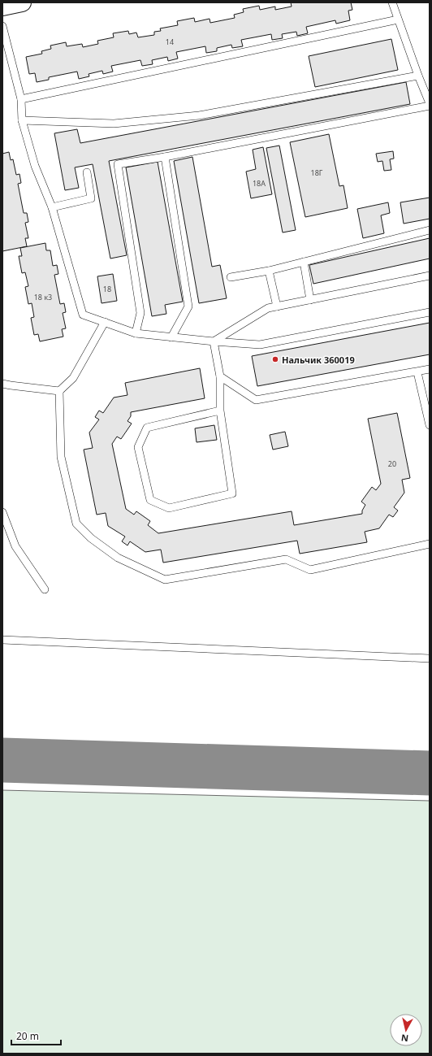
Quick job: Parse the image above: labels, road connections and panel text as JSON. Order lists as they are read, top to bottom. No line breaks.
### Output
{"places":["Нальчик 360019"],"house_numbers":["14","18Г","18А","18","18 к3","20"],"scale_bar":"20 m","north":"bottom"}
